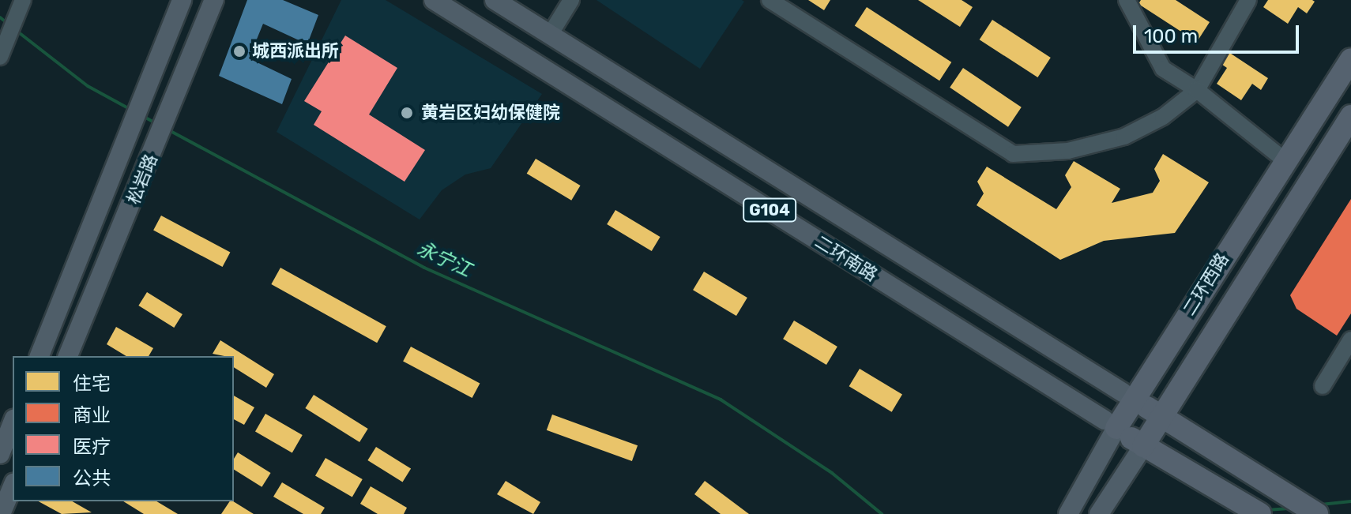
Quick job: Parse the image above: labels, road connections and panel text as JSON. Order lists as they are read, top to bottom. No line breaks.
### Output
{"streets":{"highway":["G104","二环南路","二环西路"],"main road":["松岩路"]},"crossings":[["二环南路","二环西路"]],"water":["永宁江"],"places":["城西派出所","黄岩区妇幼保健院"],"legend":["住宅","商业","医疗","公共"],"scale_bar":"100 m"}
